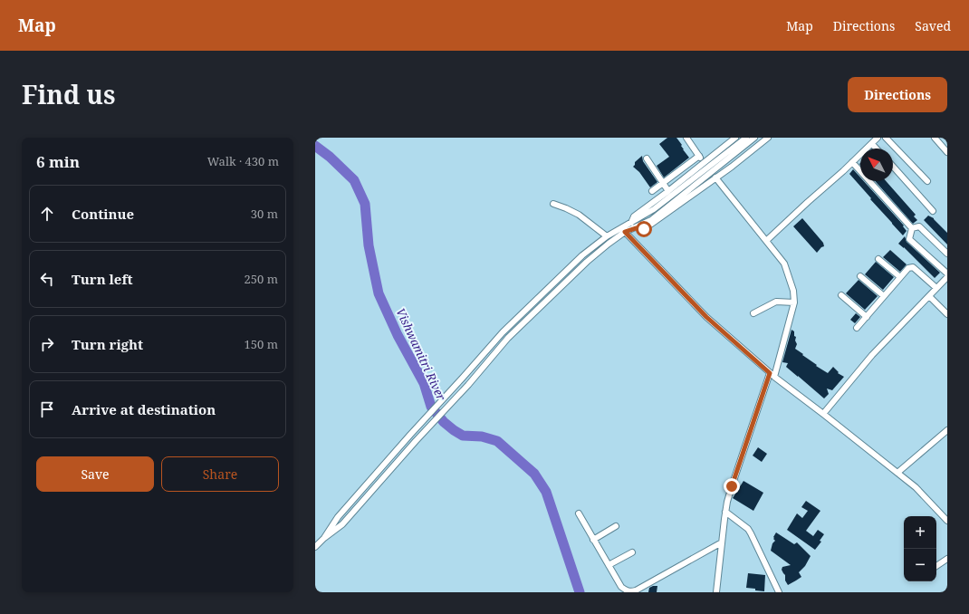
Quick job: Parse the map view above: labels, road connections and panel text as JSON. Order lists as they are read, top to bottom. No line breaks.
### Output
{"water":["Vishwamitri River"],"north":"top left","page":{"header":"Map","nav":["Map","Directions","Saved"],"title":"Find us","buttons":["Directions",["Save","Share"]],"heading":["6 min","Walk · 430 m"],"list":[["Continue","30 m"],["Turn left","250 m"],["Turn right","150 m"],"Arrive at destination"],"map_buttons":["+","−"]}}
